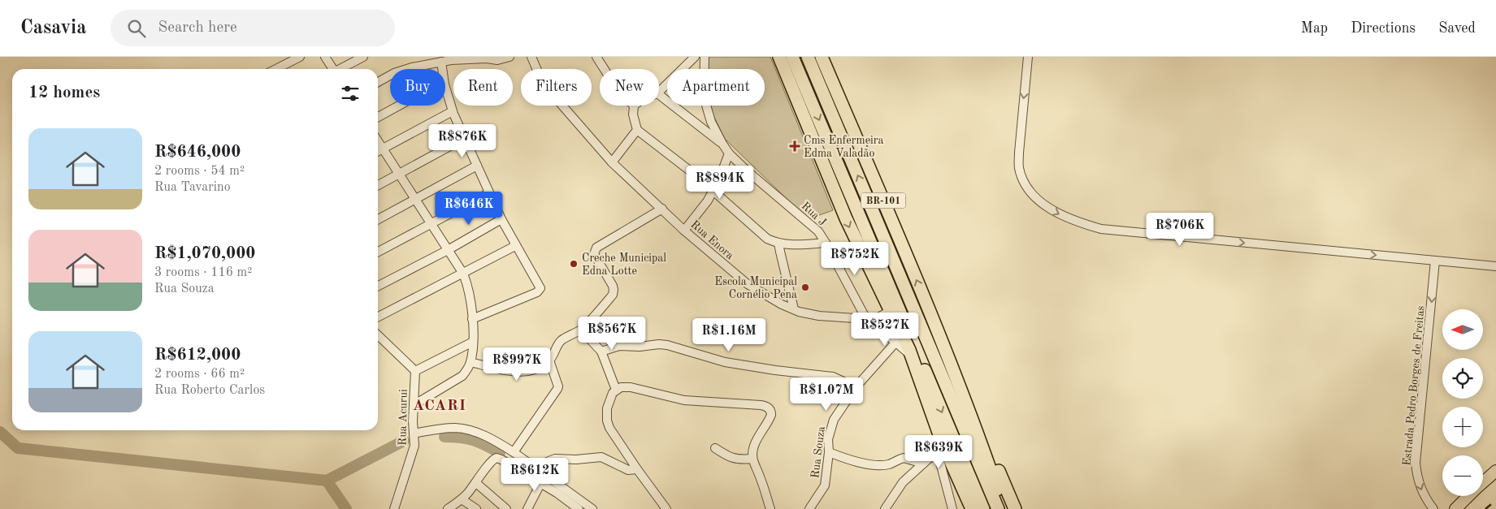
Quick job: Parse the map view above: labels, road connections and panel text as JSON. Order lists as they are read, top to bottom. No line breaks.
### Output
{"streets":{"highway":["BR-101"],"street":["Rua J","Rua Enora","Estrada Pedro Borges de Freitas","Rua Acurui","Rua Souza"]},"crossings":[["Rua J","Rua Enora"]],"one_way":["Estrada Pedro Borges de Freitas"],"districts":["ACARI"],"places":{"health":["Cms Enfermeira Edma Valadão"],"other":["Creche Municipal Edna Lotte","Escola Municipal Cornélio Pena"]},"north":"left","page":{"header":"Casavia","search":"Search here","nav":["Map","Directions","Saved"],"chip":["Buy","Rent","Filters","New","Apartment"],"heading":"12 homes","list":[{"name":"R$646,000","note":"2 rooms · 54 m² · Rua Tavarino"},{"name":"R$1,070,000","note":"3 rooms · 116 m² · Rua Souza"},{"name":"R$612,000","note":"2 rooms · 66 m² · Rua Roberto Carlos"}],"price":["R$876K","R$894K","R$646K","R$706K","R$752K","R$527K","R$567K","R$1.16M","R$997K","R$1.07M","R$639K","R$612K"],"map_buttons":["+","−"]}}
